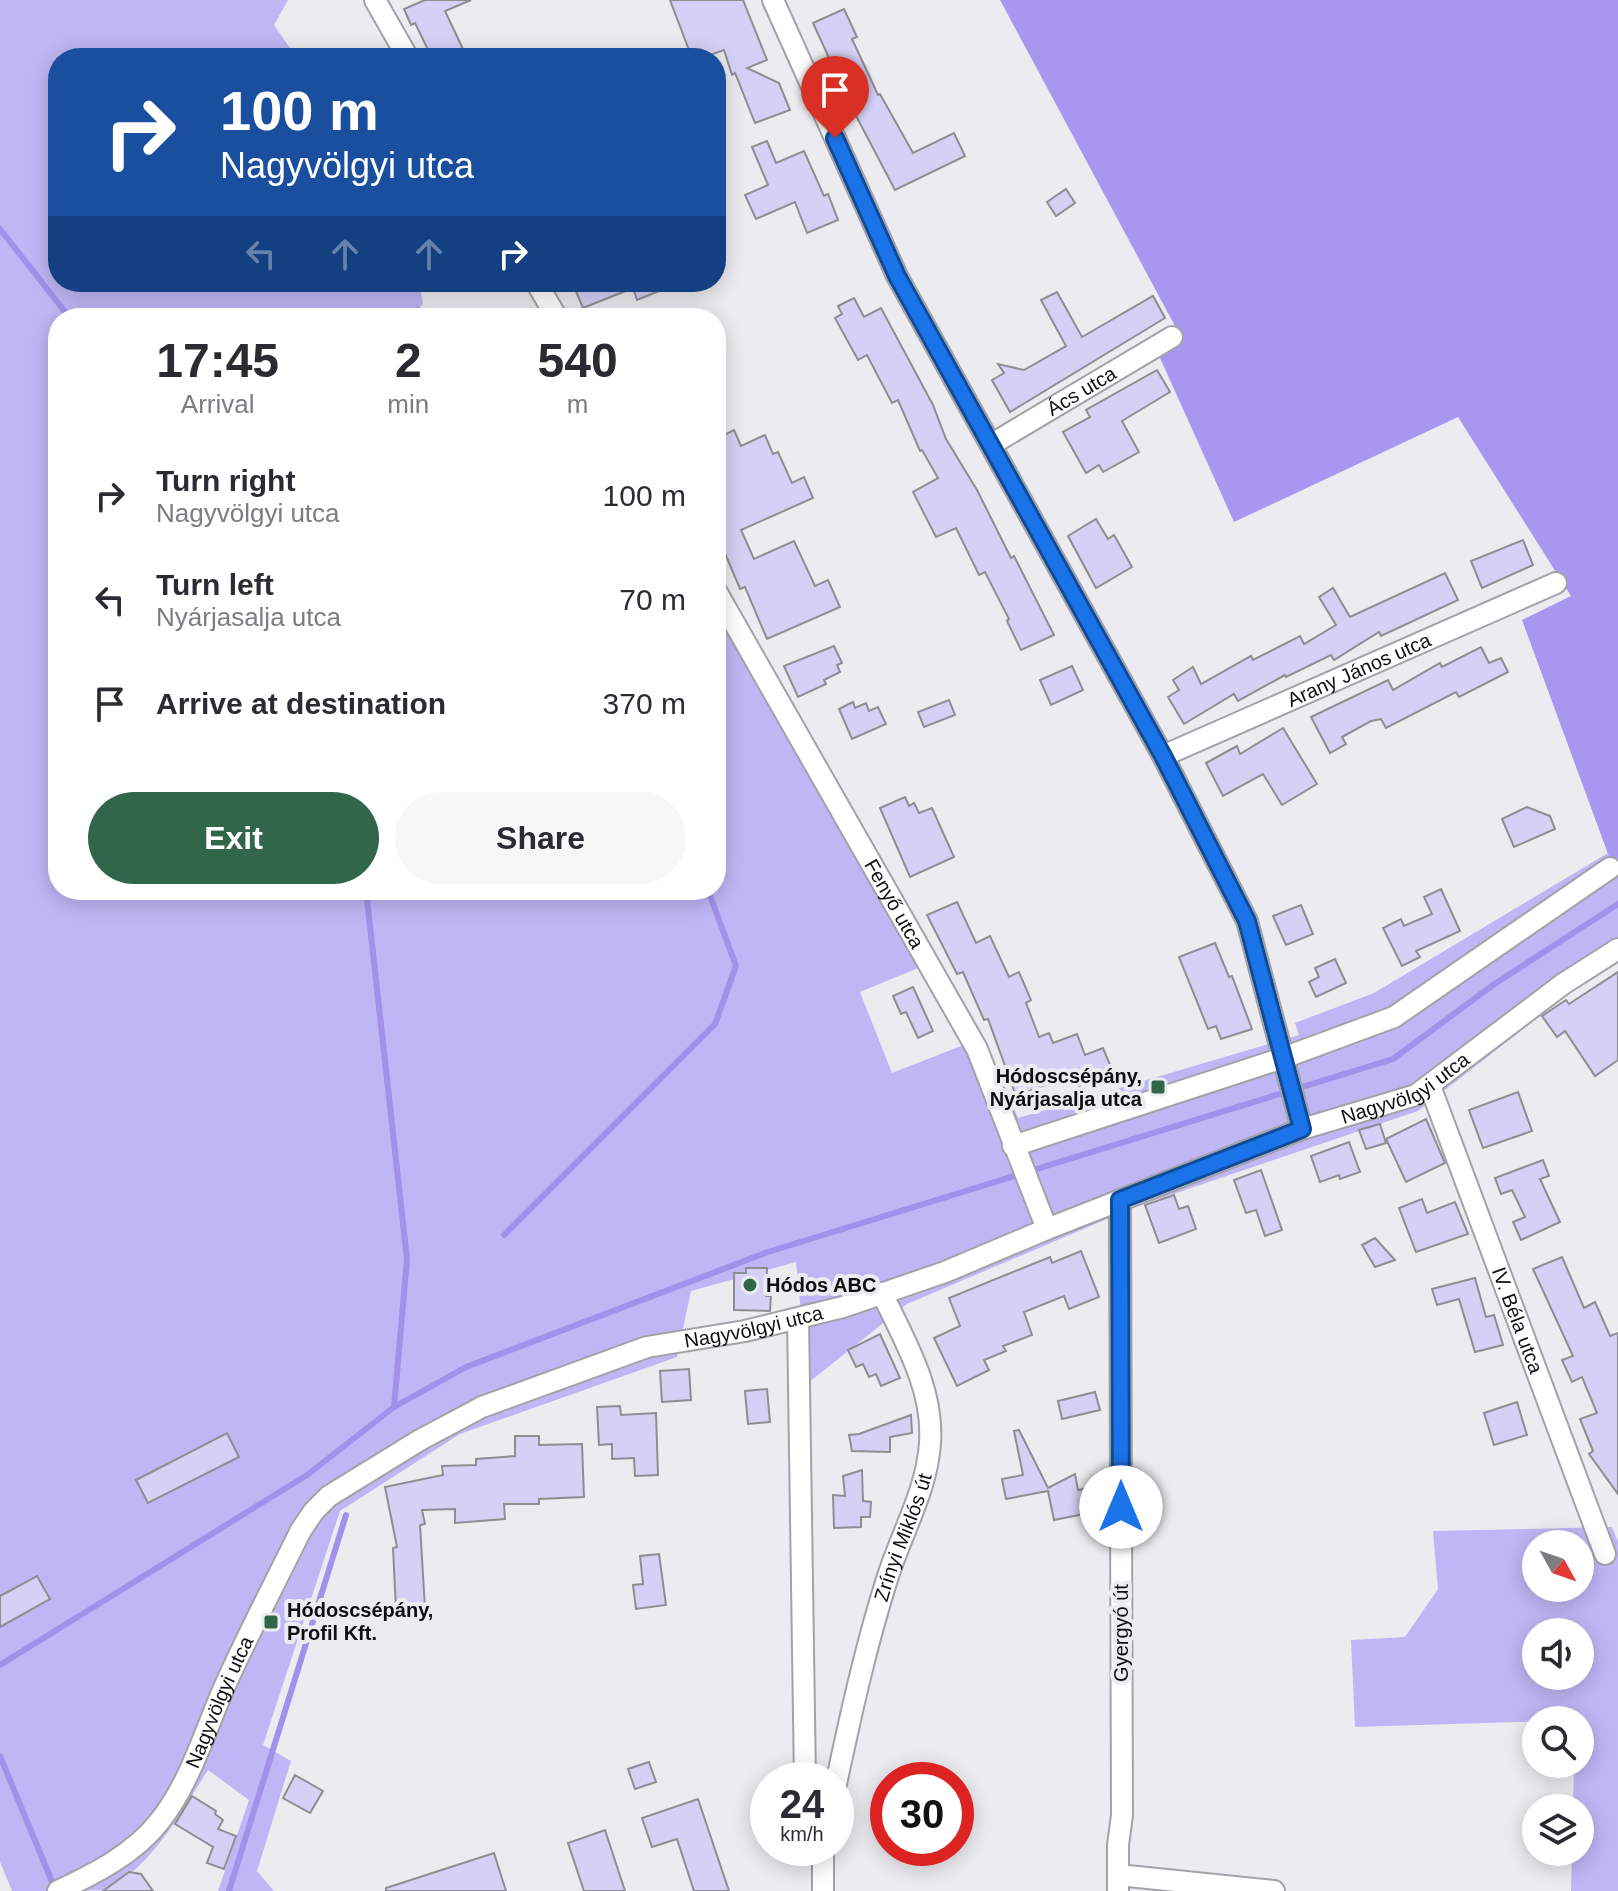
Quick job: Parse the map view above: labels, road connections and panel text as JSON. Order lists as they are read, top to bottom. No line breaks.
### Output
{"streets":{"street":["Ács utca","Arany János utca","Fenyő utca","Nagyvölgyi utca","IV. Béla utca","Zrínyi Miklós út","Gyergyó út"]},"crossings":[["Fenyő utca","Nagyvölgyi utca"],["Nagyvölgyi utca","IV. Béla utca"],["Nagyvölgyi utca","Zrínyi Miklós út"],["Nagyvölgyi utca","Gyergyó út"]],"places":{"transit":["Hódoscsépány, Nyárjasalja utca","Hódoscsépány, Profil Kft."],"other":["Hódos ABC"]},"north":"bottom right","page":{"turn":["100 m","Nagyvölgyi utca"],"eta":["17:45","Arrival","2","min","540","m"],"list":[{"name":"Turn right","note":"Nagyvölgyi utca","value":"100 m"},{"name":"Turn left","note":"Nyárjasalja utca","value":"70 m"},{"name":"Arrive at destination","value":"370 m"}],"buttons":["Exit","Share"],"speed":"24 km/h","limit":"30"}}
